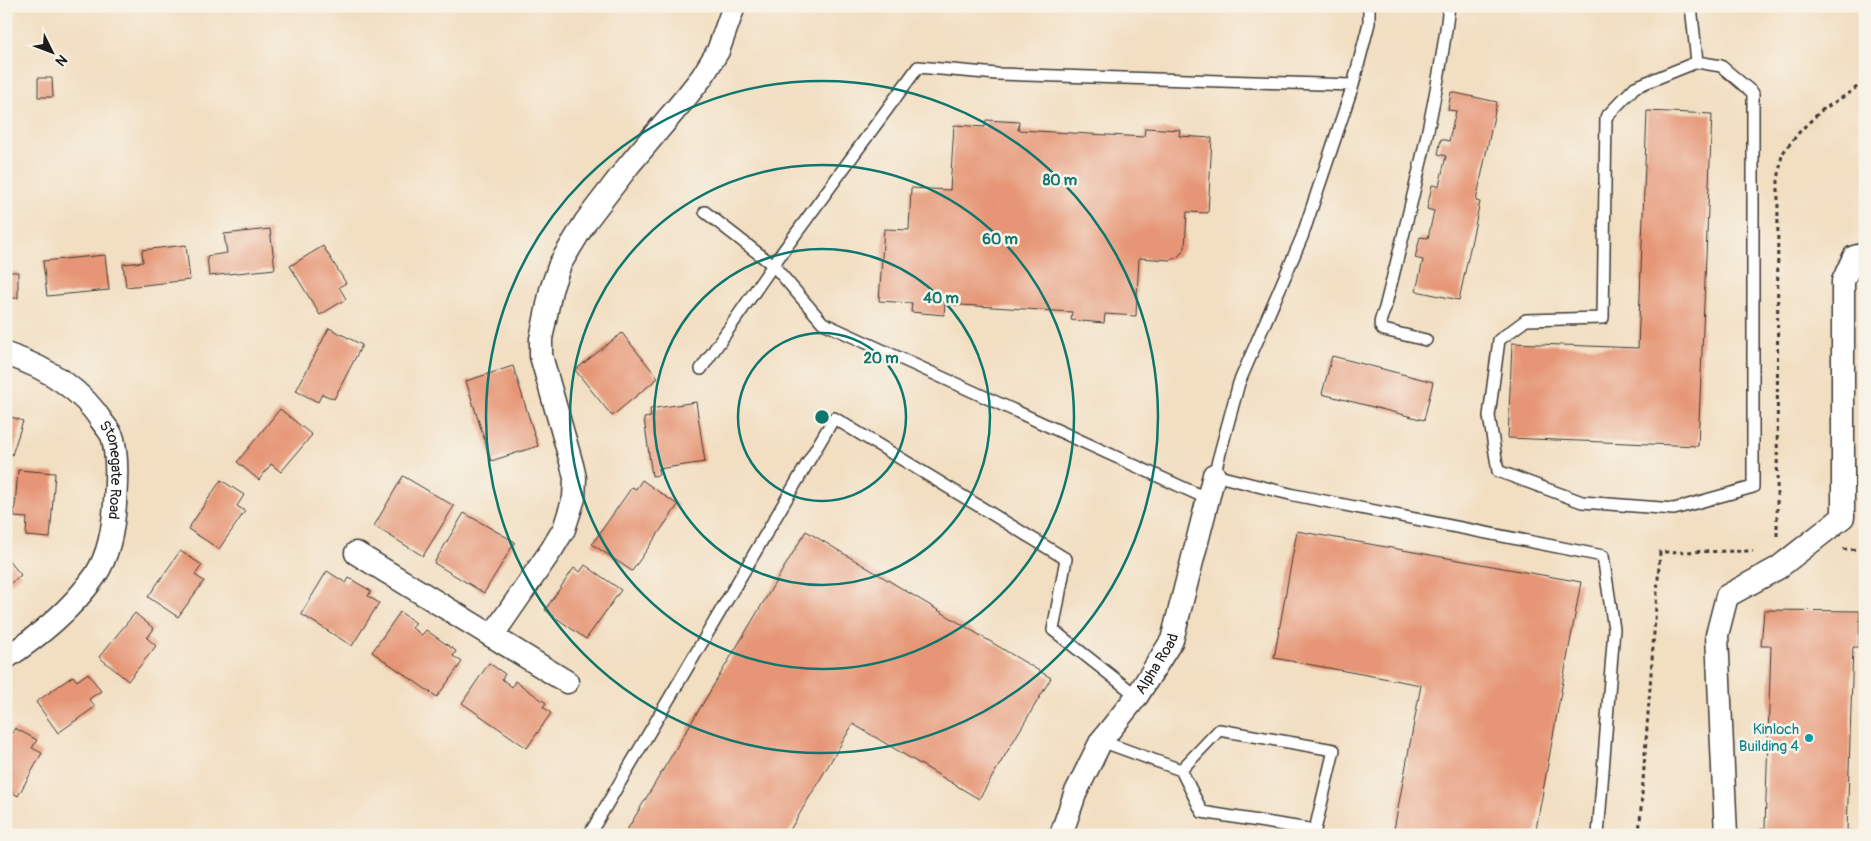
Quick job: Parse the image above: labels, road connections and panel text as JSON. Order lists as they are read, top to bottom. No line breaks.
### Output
{"streets":{"street":["Stonegate Road","Alpha Road"]},"places":["Kinloch Building 4"],"north":"bottom right","rings":["80 m","60 m","40 m","20 m"]}
